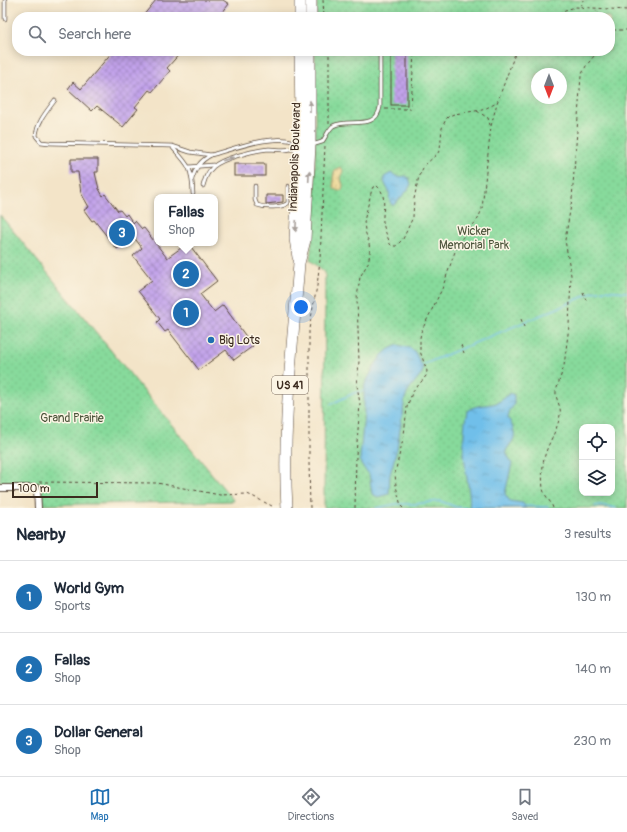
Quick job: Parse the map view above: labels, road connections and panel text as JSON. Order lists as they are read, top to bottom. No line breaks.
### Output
{"streets":{"highway":["Indianapolis Boulevard","US 41"]},"parks":["Wicker Memorial Park","Grand Prairie"],"places":["Big Lots"],"scale_bar":"100 m","north":"bottom","page":{"search":"Search here","popup":["Fallas","Shop"],"pins":["3","2","1"],"scale":"100 m","heading":["Nearby","3 results"],"list":[{"mark":"1","name":"World Gym","note":"Sports","value":"130 m"},{"mark":"2","name":"Fallas","note":"Shop","value":"140 m"},{"mark":"3","name":"Dollar General","note":"Shop","value":"230 m"}],"nav":["Map","Directions","Saved"]}}
